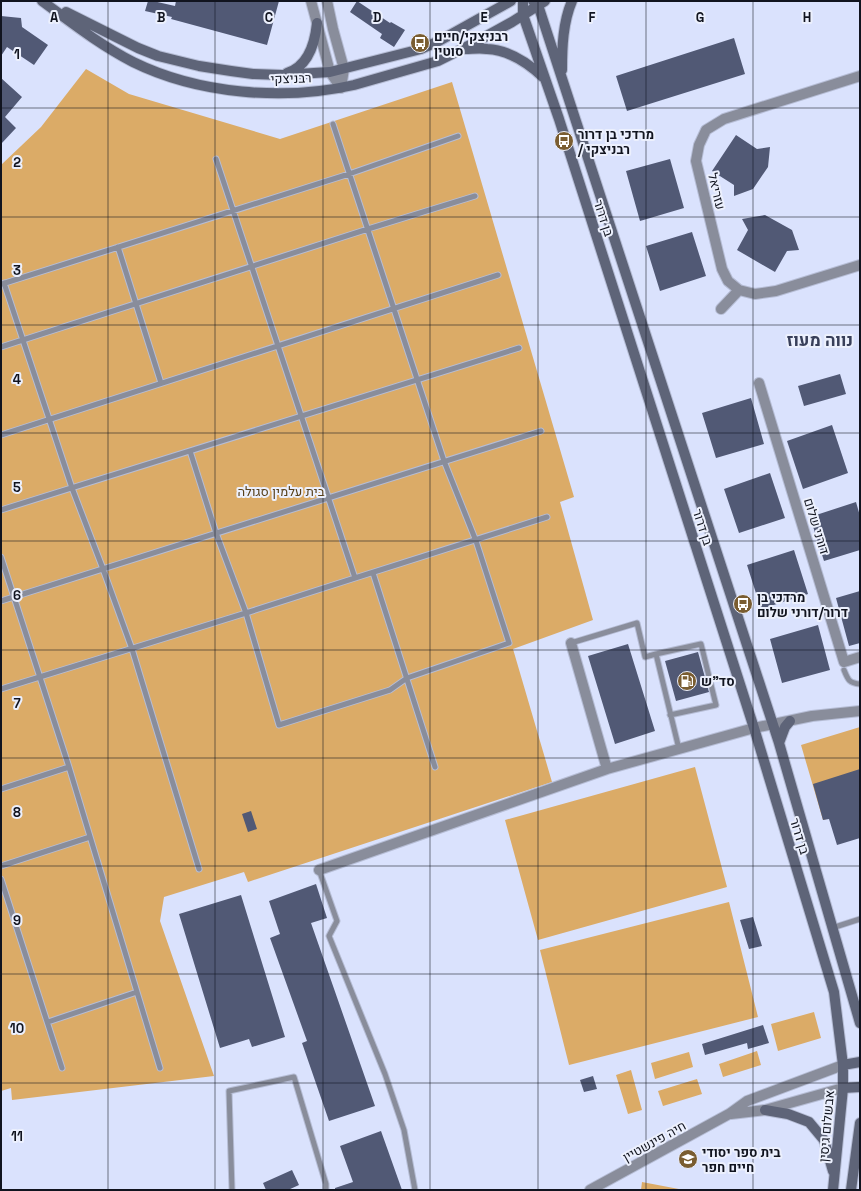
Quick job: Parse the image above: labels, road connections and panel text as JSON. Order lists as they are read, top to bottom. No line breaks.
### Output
{"streets":{"street":["רבניצקי","עזריאל","בן דרור","דורני שלום","אבשלום גיסין","חיה פינשטיין"]},"crossings":[["רבניצקי","בן דרור"],["בן דרור","אבשלום גיסין"],["בן דרור","חיה פינשטיין"],["אבשלום גיסין","חיה פינשטיין"]],"districts":["נווה מעוז"],"parks":["בית עלמין סגולה"],"places":{"bus stop":["רבניצקי/חיים סוטין","מרדכי בן דרור / רבניצקי","מרדכי בן דרור/דורני שלום"],"fuel station":["סד\"ש"],"school or university":["בית ספר יסודי חיים חפר"]},"grid":{"columns":["A","B","C","D","E","F","G","H"],"rows":["1","2","3","4","5","6","7","8","9","10","11"]}}
